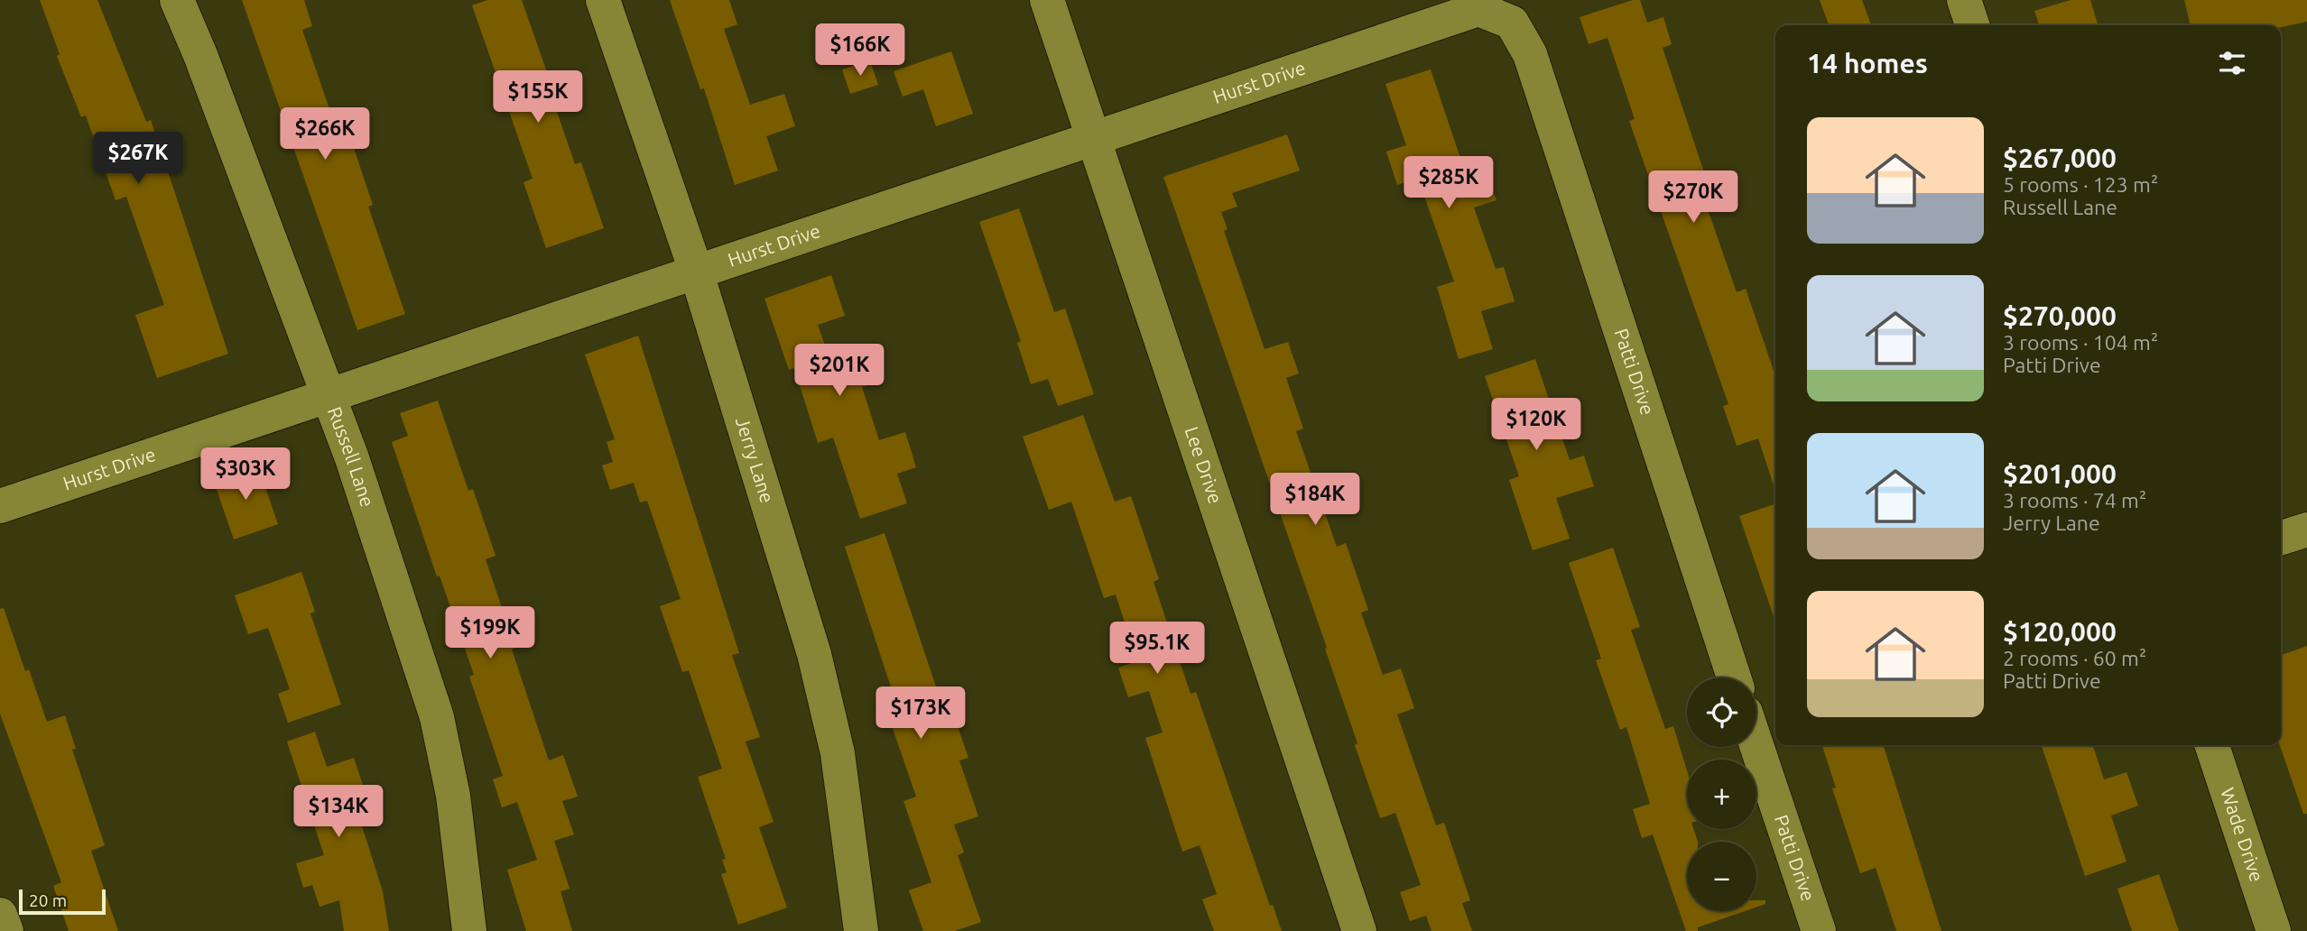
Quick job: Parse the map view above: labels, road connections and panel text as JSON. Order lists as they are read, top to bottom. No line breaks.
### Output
{"streets":{"street":["Hurst Drive","Patti Drive","Russell Lane","Jerry Lane","Lee Drive","Wade Drive"]},"crossings":[["Hurst Drive","Patti Drive"],["Hurst Drive","Russell Lane"],["Hurst Drive","Jerry Lane"],["Hurst Drive","Lee Drive"]],"scale_bar":"20 m","page":{"price":["$166K","$155K","$266K","$267K","$285K","$270K","$201K","$120K","$303K","$184K","$199K","$95.1K","$173K","$134K"],"heading":"14 homes","list":[{"name":"$267,000","note":"5 rooms · 123 m² · Russell Lane"},{"name":"$270,000","note":"3 rooms · 104 m² · Patti Drive"},{"name":"$201,000","note":"3 rooms · 74 m² · Jerry Lane"},{"name":"$120,000","note":"2 rooms · 60 m² · Patti Drive"}],"map_buttons":["+","−"],"scale":"20 m"}}
